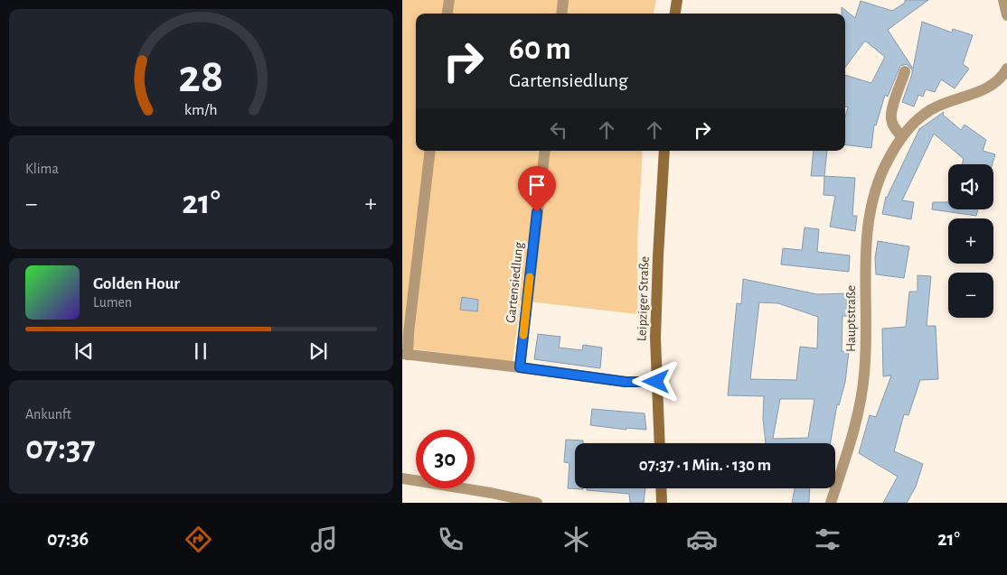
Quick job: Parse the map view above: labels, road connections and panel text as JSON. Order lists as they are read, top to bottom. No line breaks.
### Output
{"streets":{"street":["Gartensiedlung","Leipziger Straße","Hauptstraße"]},"page":{"turn":["60 m","Gartensiedlung"],"tile":["Klima",["Ankunft","07:37"]],"map_buttons":["+","−"],"heat":["−","21°","+"],"song":["Golden Hour","Lumen"],"limit":"30","trip":"07:37 · 1 Min. · 130 m","tabs":["07:36","21°"],"gauge":["28","km/h"]}}
